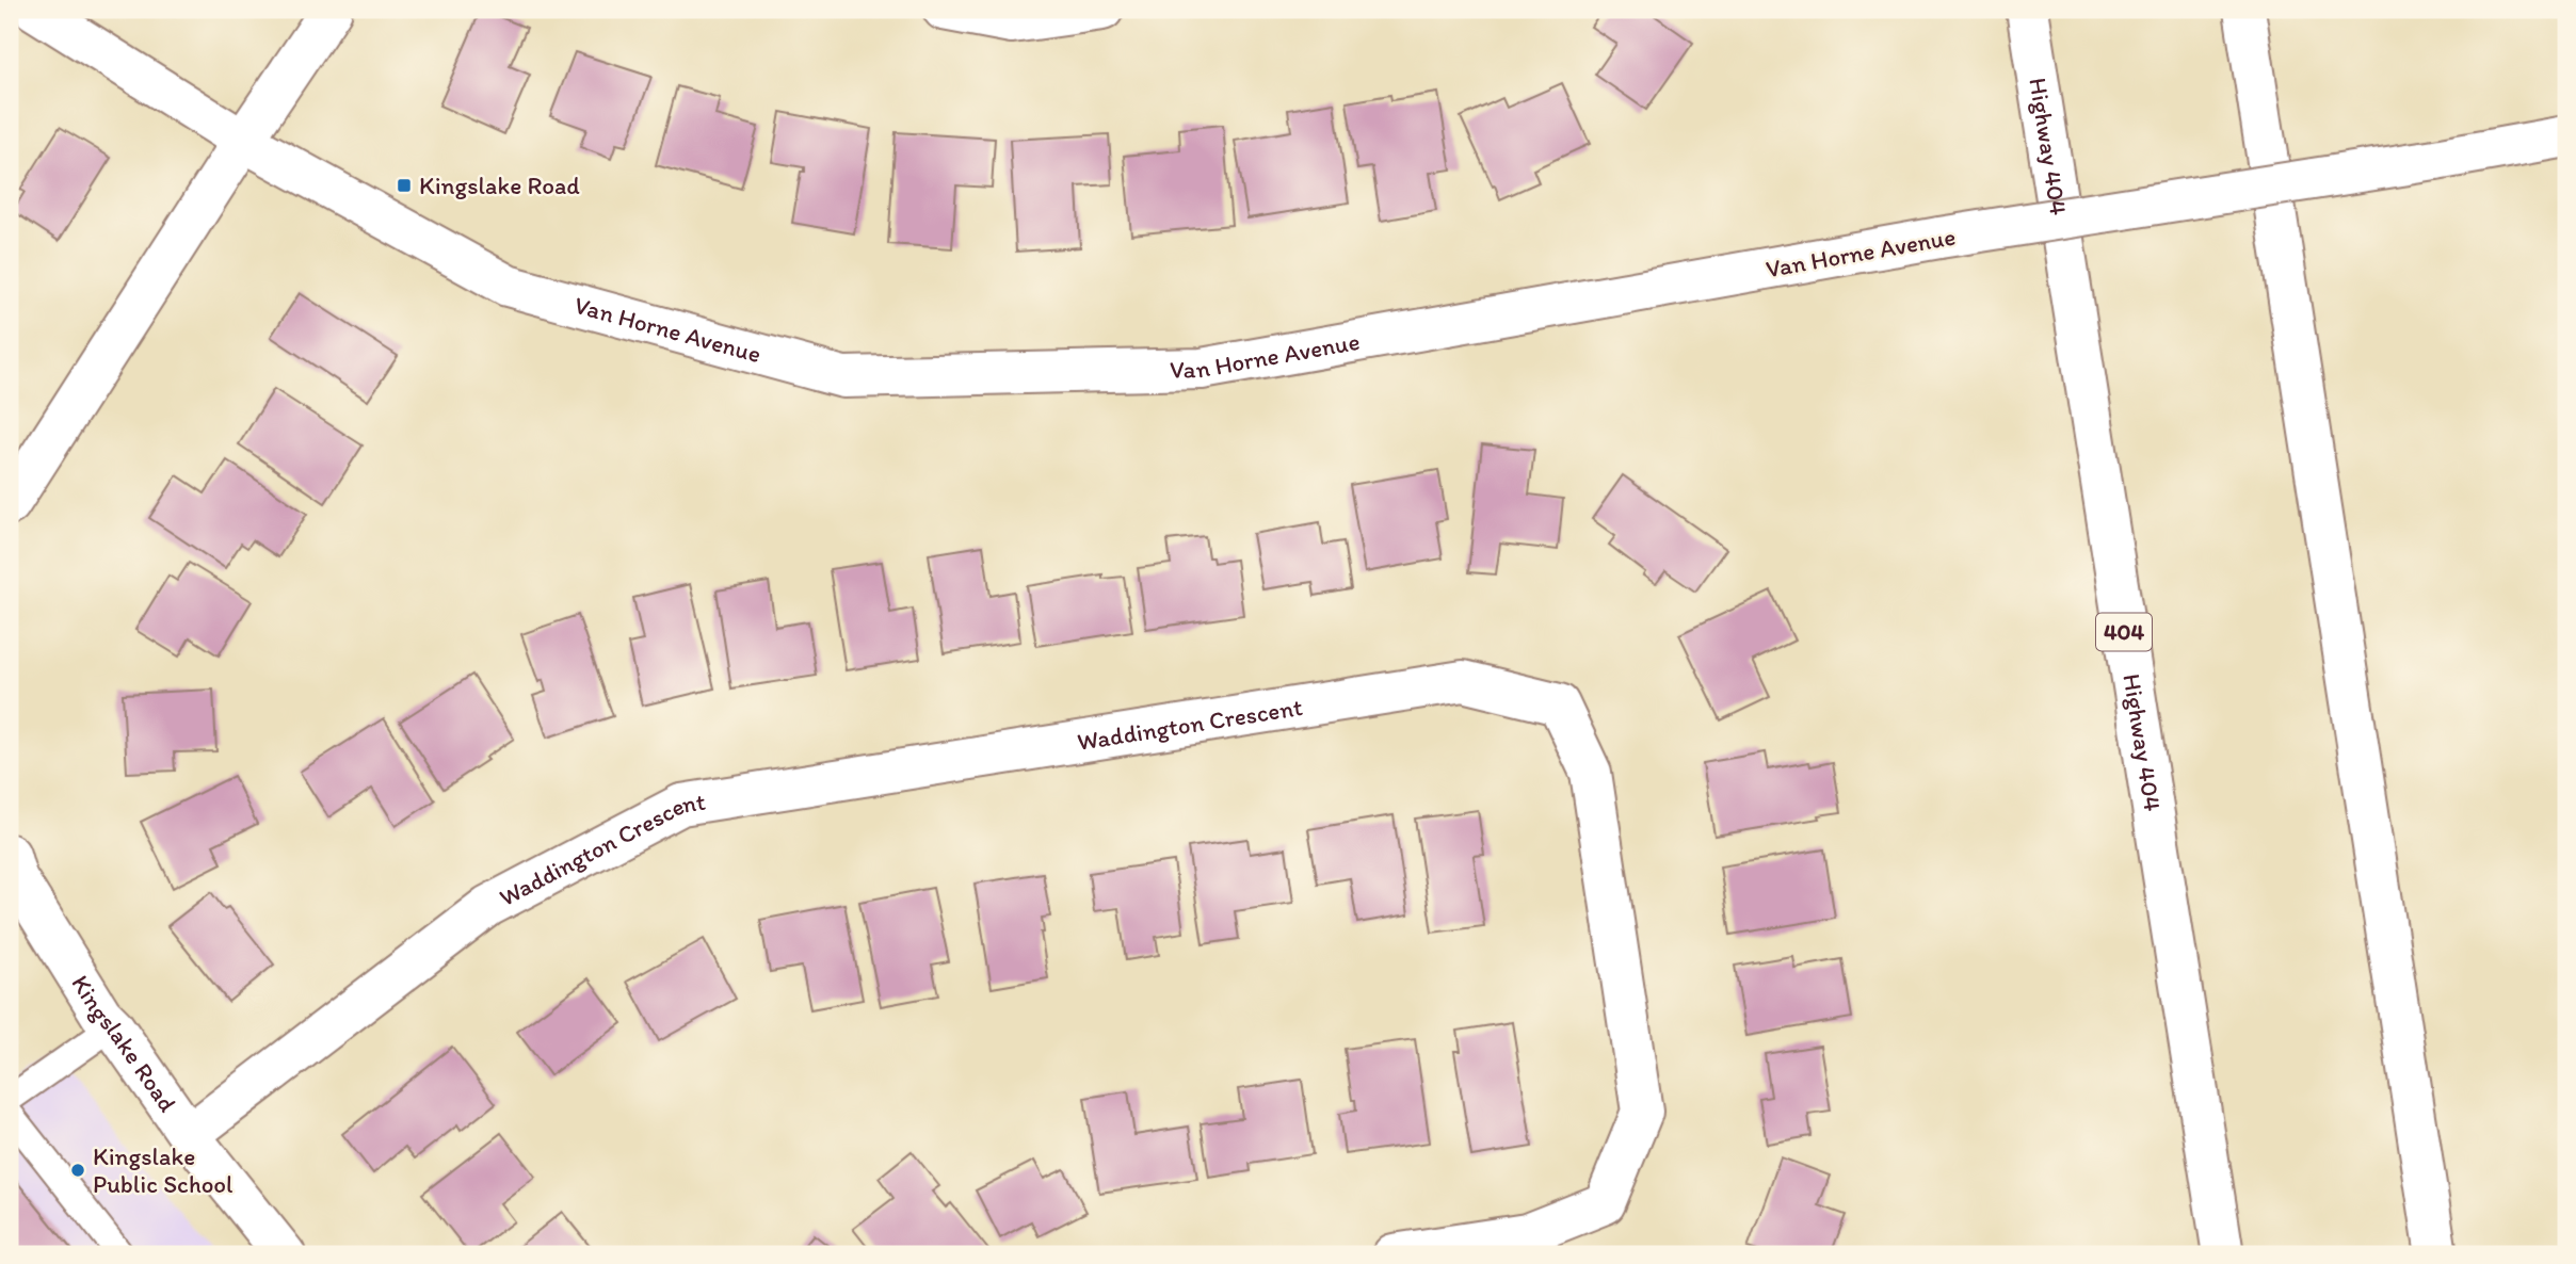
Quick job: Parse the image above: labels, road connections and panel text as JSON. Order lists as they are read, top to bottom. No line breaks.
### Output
{"streets":{"main road":["Highway 404","Van Horne Avenue","404","Waddington Crescent","Kingslake Road"]},"crossings":[["Waddington Crescent","Kingslake Road"]],"places":{"transit":["Kingslake Road"],"other":["Kingslake Public School"]}}
